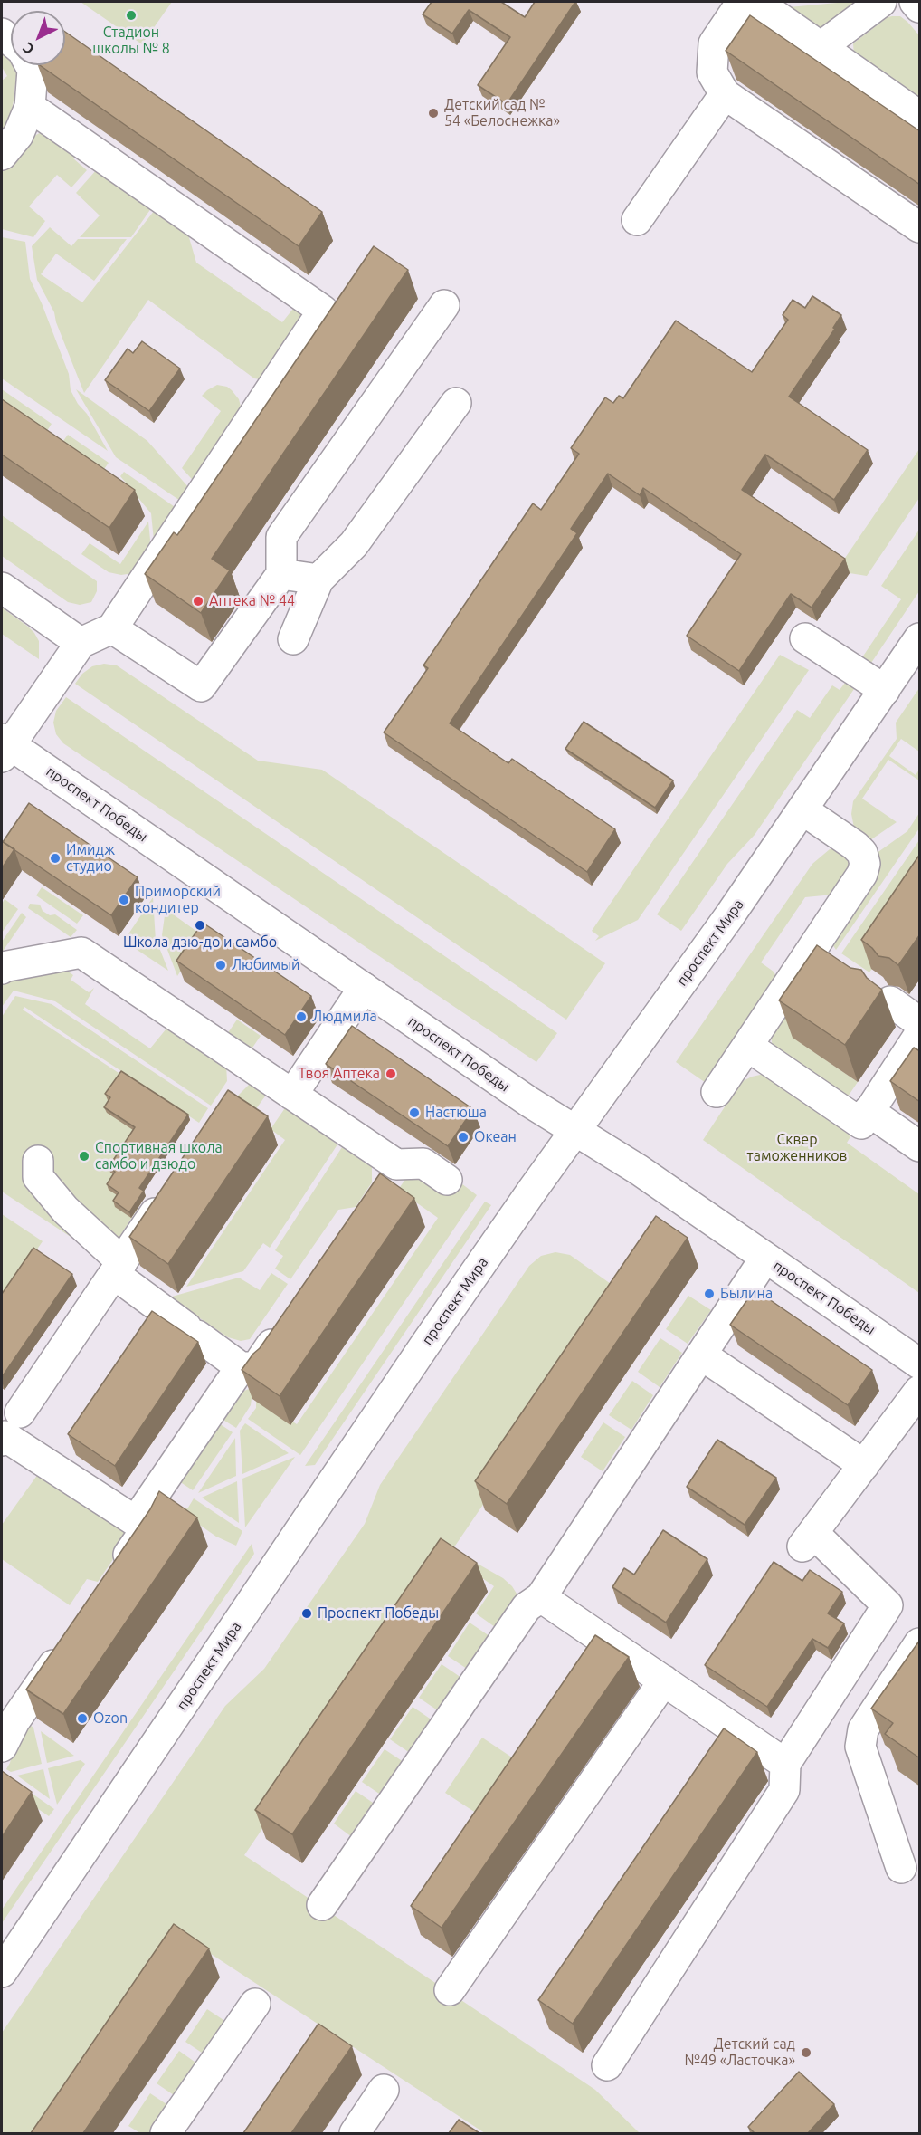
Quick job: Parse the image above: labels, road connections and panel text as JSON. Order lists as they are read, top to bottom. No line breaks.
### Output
{"streets":{"main road":["проспект Победы","проспект Мира"]},"crossings":[["проспект Победы","проспект Мира"]],"parks":["Сквер таможенников"],"places":["Стадион школы № 8","Детский сад № 54 «Белоснежка»","Аптека № 44","Имидж студио","Приморский кондитер","Школа дзю-до и самбо","Любимый","Людмила","Твоя Аптека","Настюша","Океан","Спортивная школа самбо и дзюдо","Былина","Проспект Победы","Ozon","Детский сад №49 «Ласточка»"],"north":"bottom left"}
